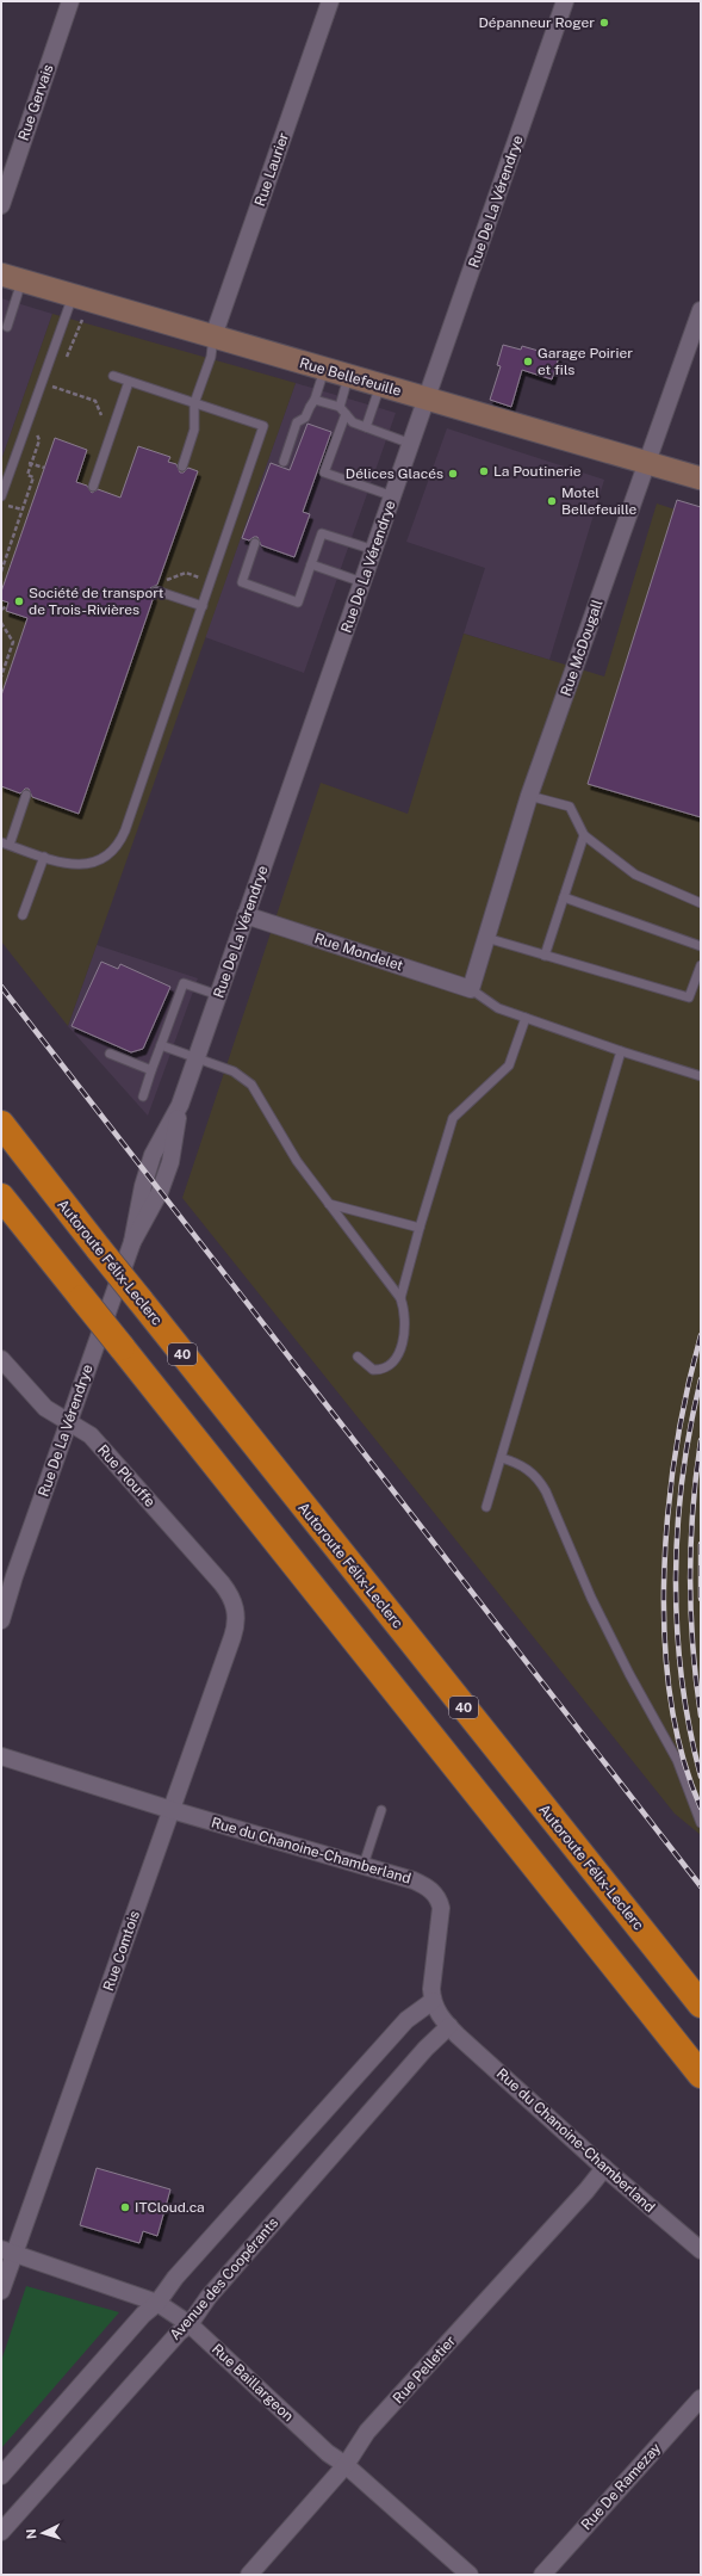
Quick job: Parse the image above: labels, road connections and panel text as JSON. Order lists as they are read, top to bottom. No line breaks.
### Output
{"streets":{"highway":["Autoroute Félix-Leclerc","40"],"main road":["Rue Bellefeuille"],"street":["Rue Gervais","Rue Laurier","Rue De La Vérendrye","Rue McDougall","Rue Mondelet","Rue Plouffe","Rue du Chanoine-Chamberland","Rue Comtois","Avenue des Coopérants","Rue Pelletier","Rue Baillargeon","Rue De Ramezay"]},"crossings":[["Rue Laurier","Rue Bellefeuille"],["Rue De La Vérendrye","Rue Bellefeuille"],["Rue De La Vérendrye","Rue Mondelet"],["Rue De La Vérendrye","Rue Plouffe"],["Rue Bellefeuille","Rue McDougall"],["Rue McDougall","Rue Mondelet"],["Rue Plouffe","Rue Comtois"],["Rue du Chanoine-Chamberland","Rue Comtois"],["Rue du Chanoine-Chamberland","Avenue des Coopérants"],["Rue du Chanoine-Chamberland","Rue Pelletier"],["Rue Comtois","Rue Baillargeon"],["Avenue des Coopérants","Rue Baillargeon"],["Rue Pelletier","Rue Baillargeon"]],"places":["Dépanneur Roger","Garage Poirier et fils","La Poutinerie","Délices Glacés","Motel Bellefeuille","Société de transport de Trois-Rivières","ITCloud.ca"],"north":"left"}
